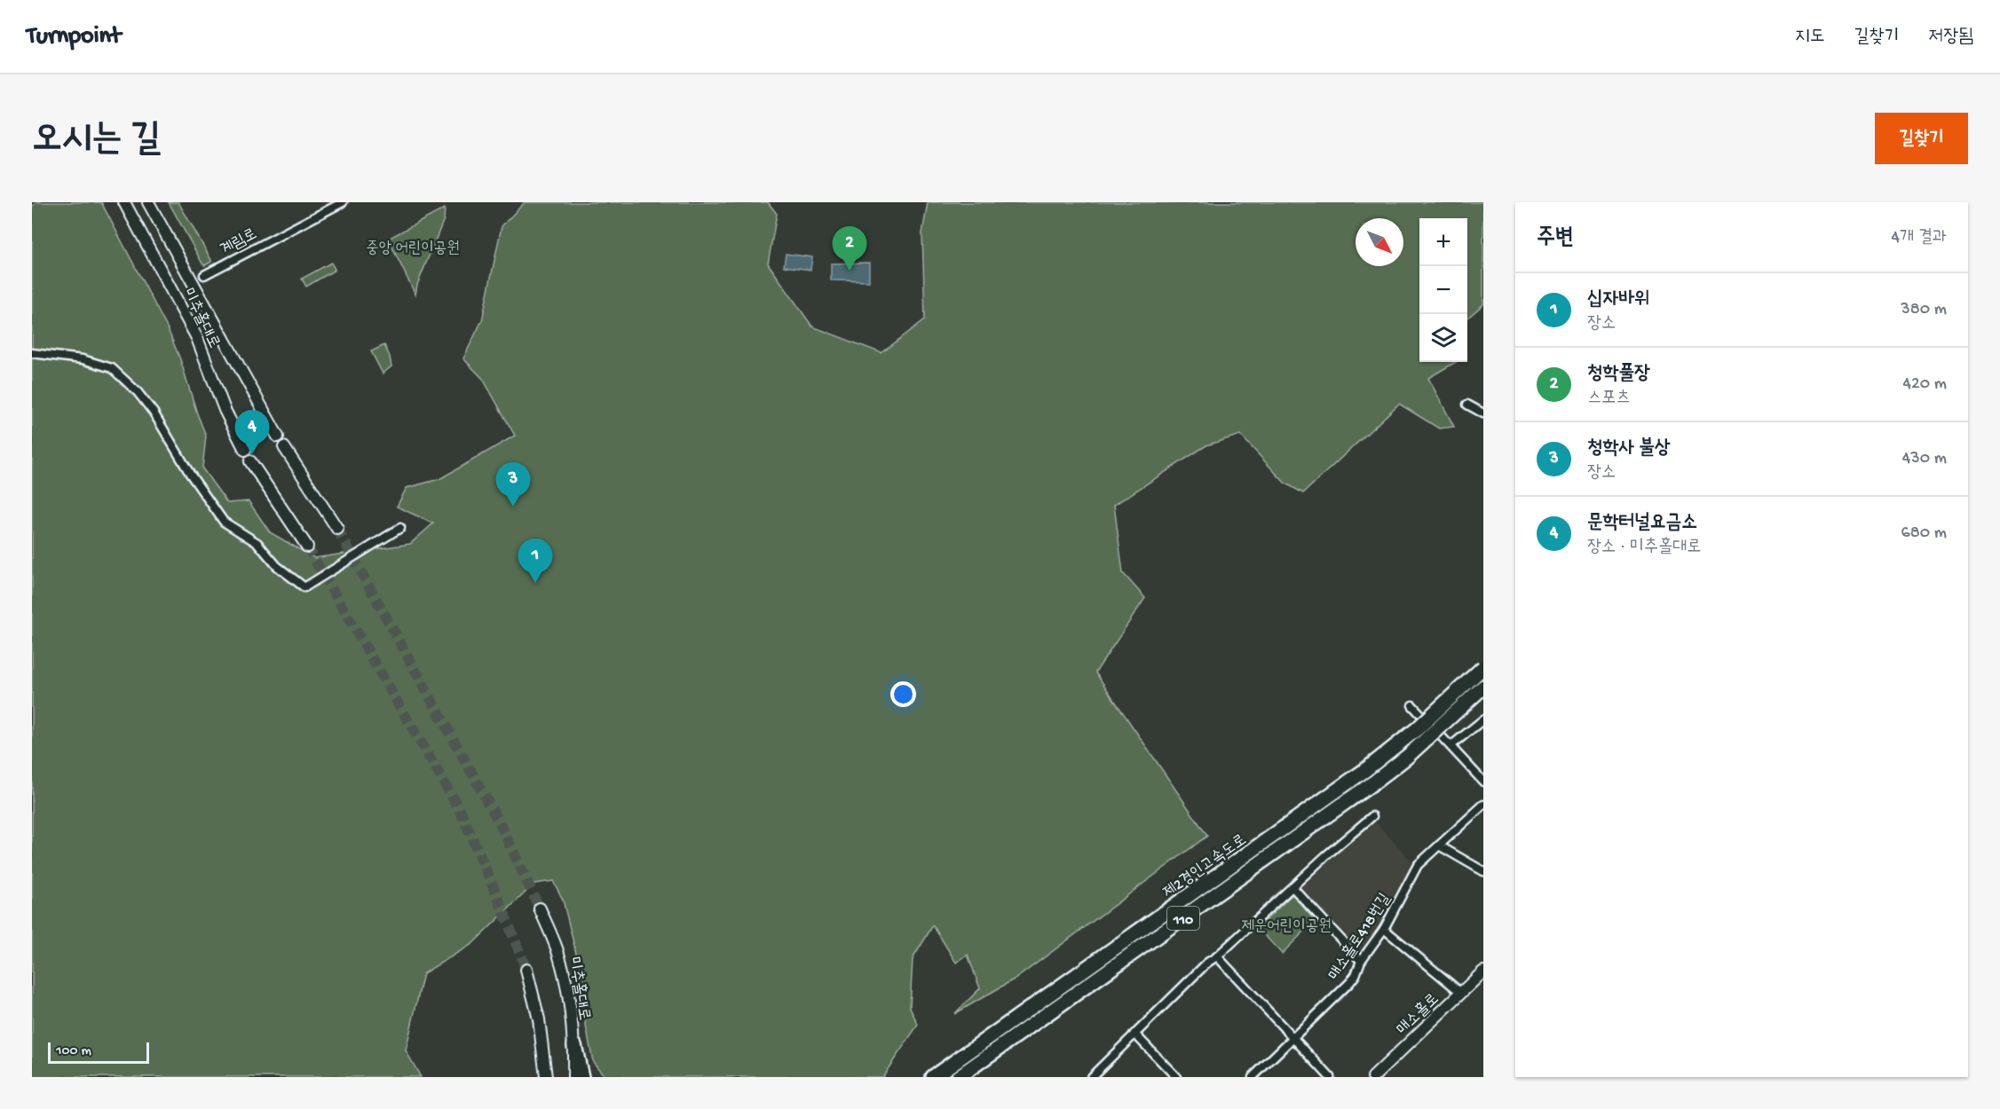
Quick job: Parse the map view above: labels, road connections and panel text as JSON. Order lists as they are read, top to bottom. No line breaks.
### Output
{"streets":{"highway":["제2경인고속도로","110"],"main road":["미추홀대로","매소홀로"],"street":["계림로","매소홀로418번길"]},"parks":["중앙 어린이공원","제운어린이공원"],"scale_bar":"100 m","north":"bottom right","page":{"header":"Turnpoint","nav":["지도","길찾기","저장됨"],"buttons":"길찾기","title":"오시는 길","heading":["주변","4개 결과"],"map_buttons":["+","−"],"pins":["2","4","3","1"],"list":[{"mark":"1","name":"십자바위","note":"장소","value":"380 m"},{"mark":"2","name":"청학풀장","note":"스포츠","value":"420 m"},{"mark":"3","name":"청학사 불상","note":"장소","value":"430 m"},{"mark":"4","name":"문학터널요금소","note":"장소 · 미추홀대로","value":"680 m"}],"scale":"100 m"}}
